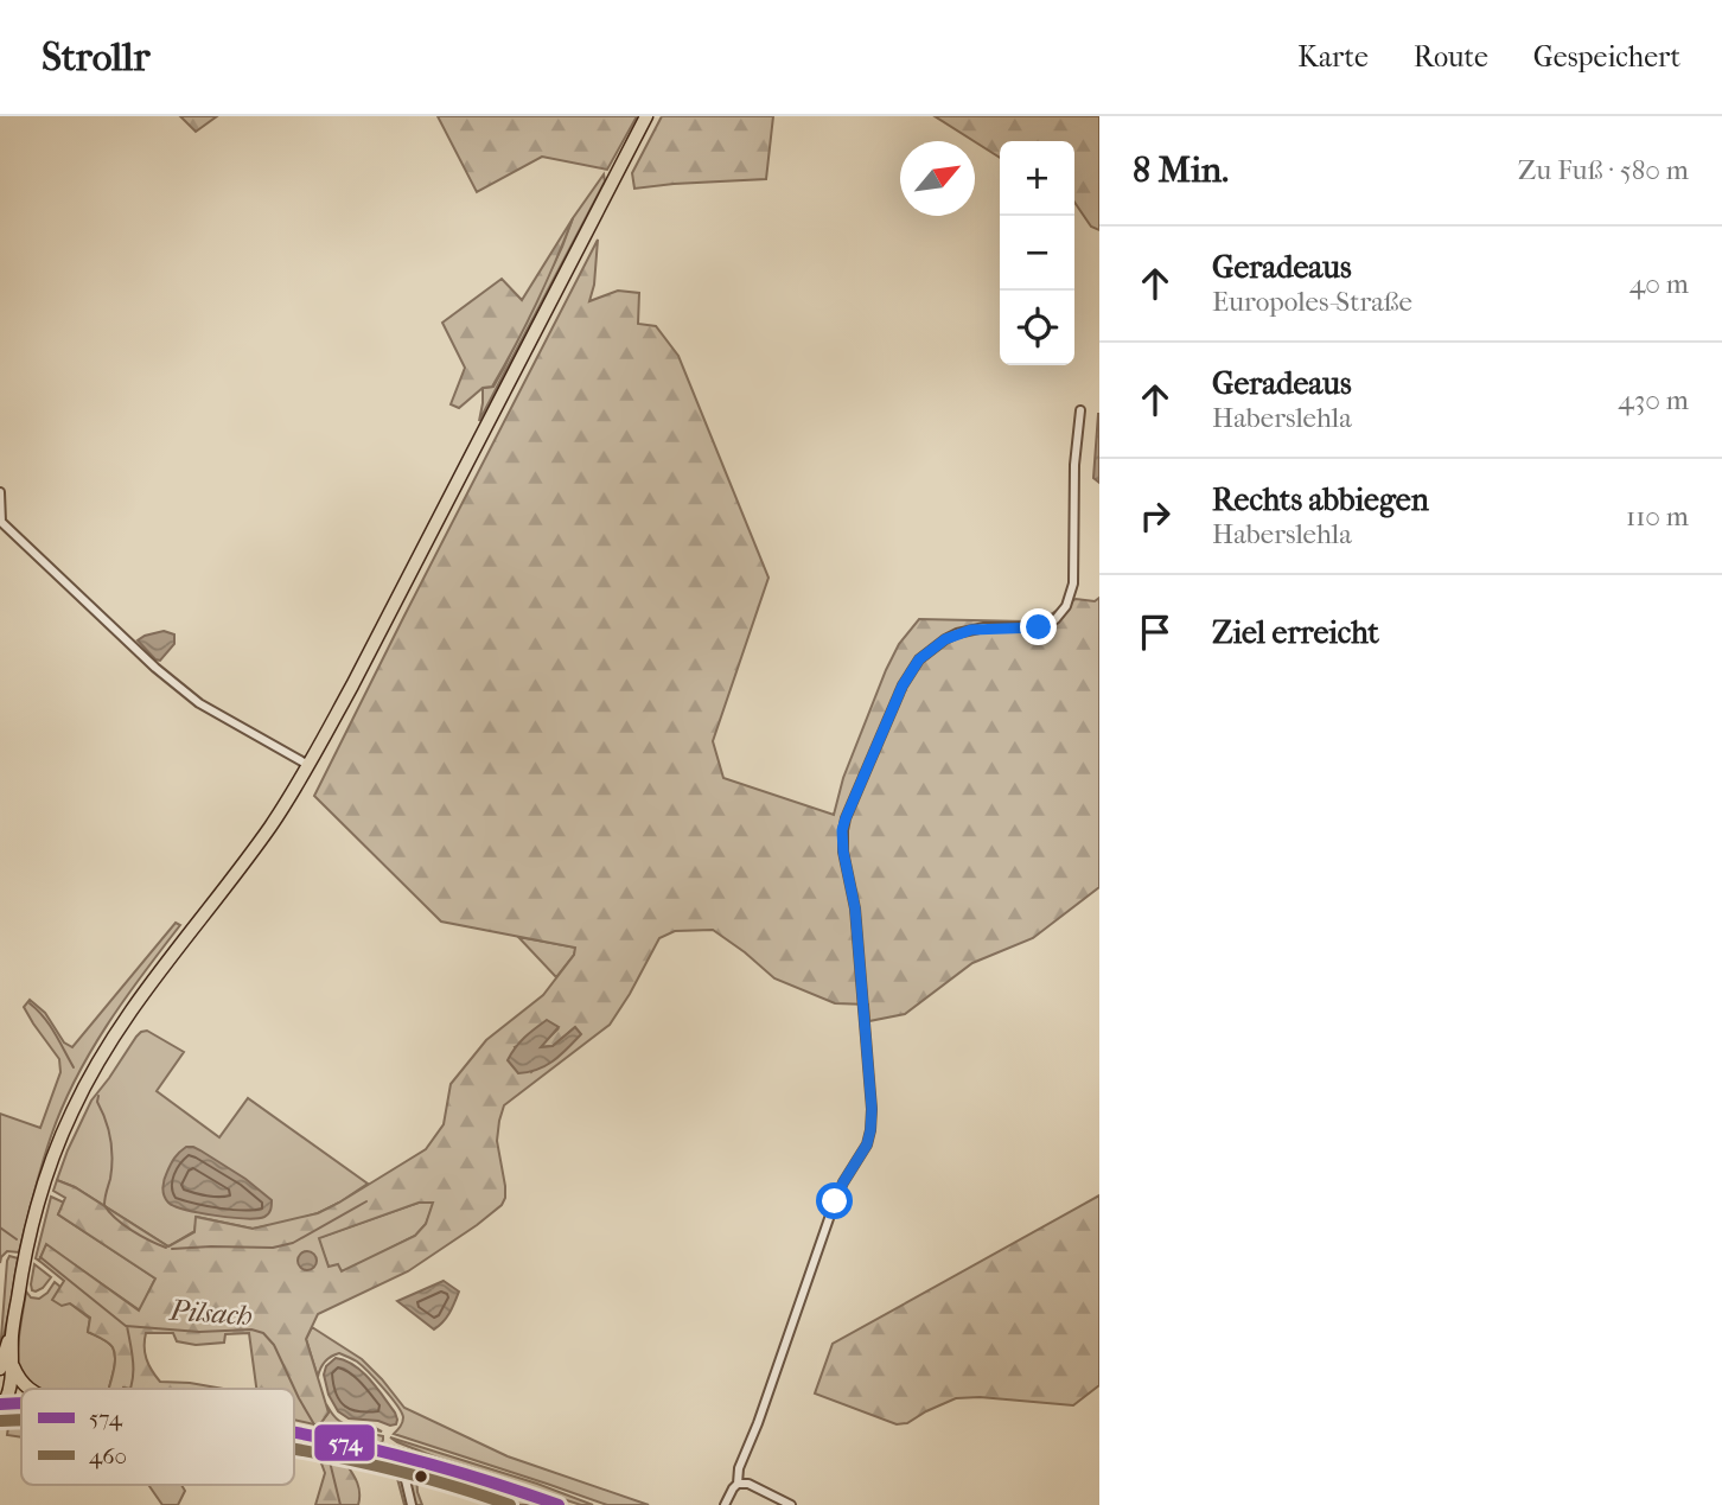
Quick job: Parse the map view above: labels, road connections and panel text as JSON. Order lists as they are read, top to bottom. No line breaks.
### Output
{"water":["Pilsach"],"lines":["transit line 574","transit line 460"],"legend":["574","460"],"north":"top right","page":{"header":"Strollr","nav":["Karte","Route","Gespeichert"],"heading":["8 Min.","Zu Fuß · 580 m"],"map_buttons":["+","−"],"list":[["Geradeaus","Europoles-Straße","40 m"],["Geradeaus","Haberslehla","430 m"],["Rechts abbiegen","Haberslehla","110 m"],"Ziel erreicht"]}}
